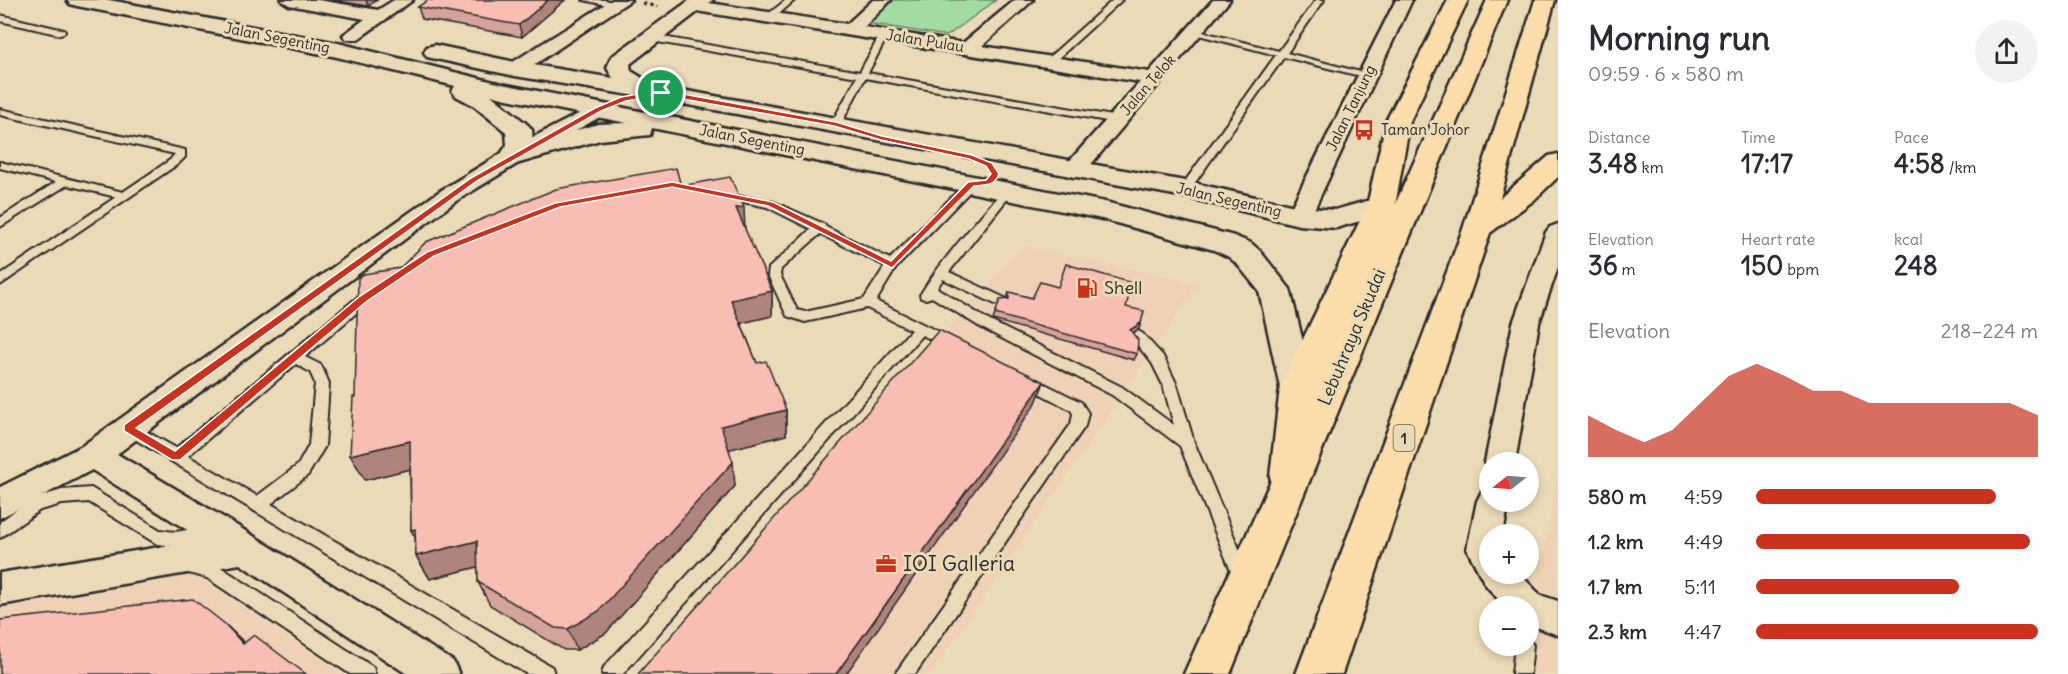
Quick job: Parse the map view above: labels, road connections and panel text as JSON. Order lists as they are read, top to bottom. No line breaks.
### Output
{"streets":{"main road":["Lebuhraya Skudai","1"],"street":["Jalan Segenting","Jalan Pulau","Jalan Telok","Jalan Tanjung"]},"crossings":[["Jalan Segenting","Jalan Telok"],["Jalan Segenting","Jalan Tanjung"],["Jalan Pulau","Jalan Telok"]],"places":{"bus stop":["Taman Johor"],"fuel station":["Shell"],"office":["IOI Galleria"]},"north":"left","page":{"heading":["Morning run","09:59 · 6 × 580 m"],"stats":[["Distance","3.48 km"],["Time","17:17"],["Pace","4:58 /km"],["Elevation","36 m"],["Heart rate","150 bpm"],["kcal","248"]],"chart":["Elevation","218–224 m"],"map_buttons":["+","−"],"list":[{"name":"580 m","note":"4:59"},{"name":"1.2 km","note":"4:49"},{"name":"1.7 km","note":"5:11"},{"name":"2.3 km","note":"4:47"}]}}
